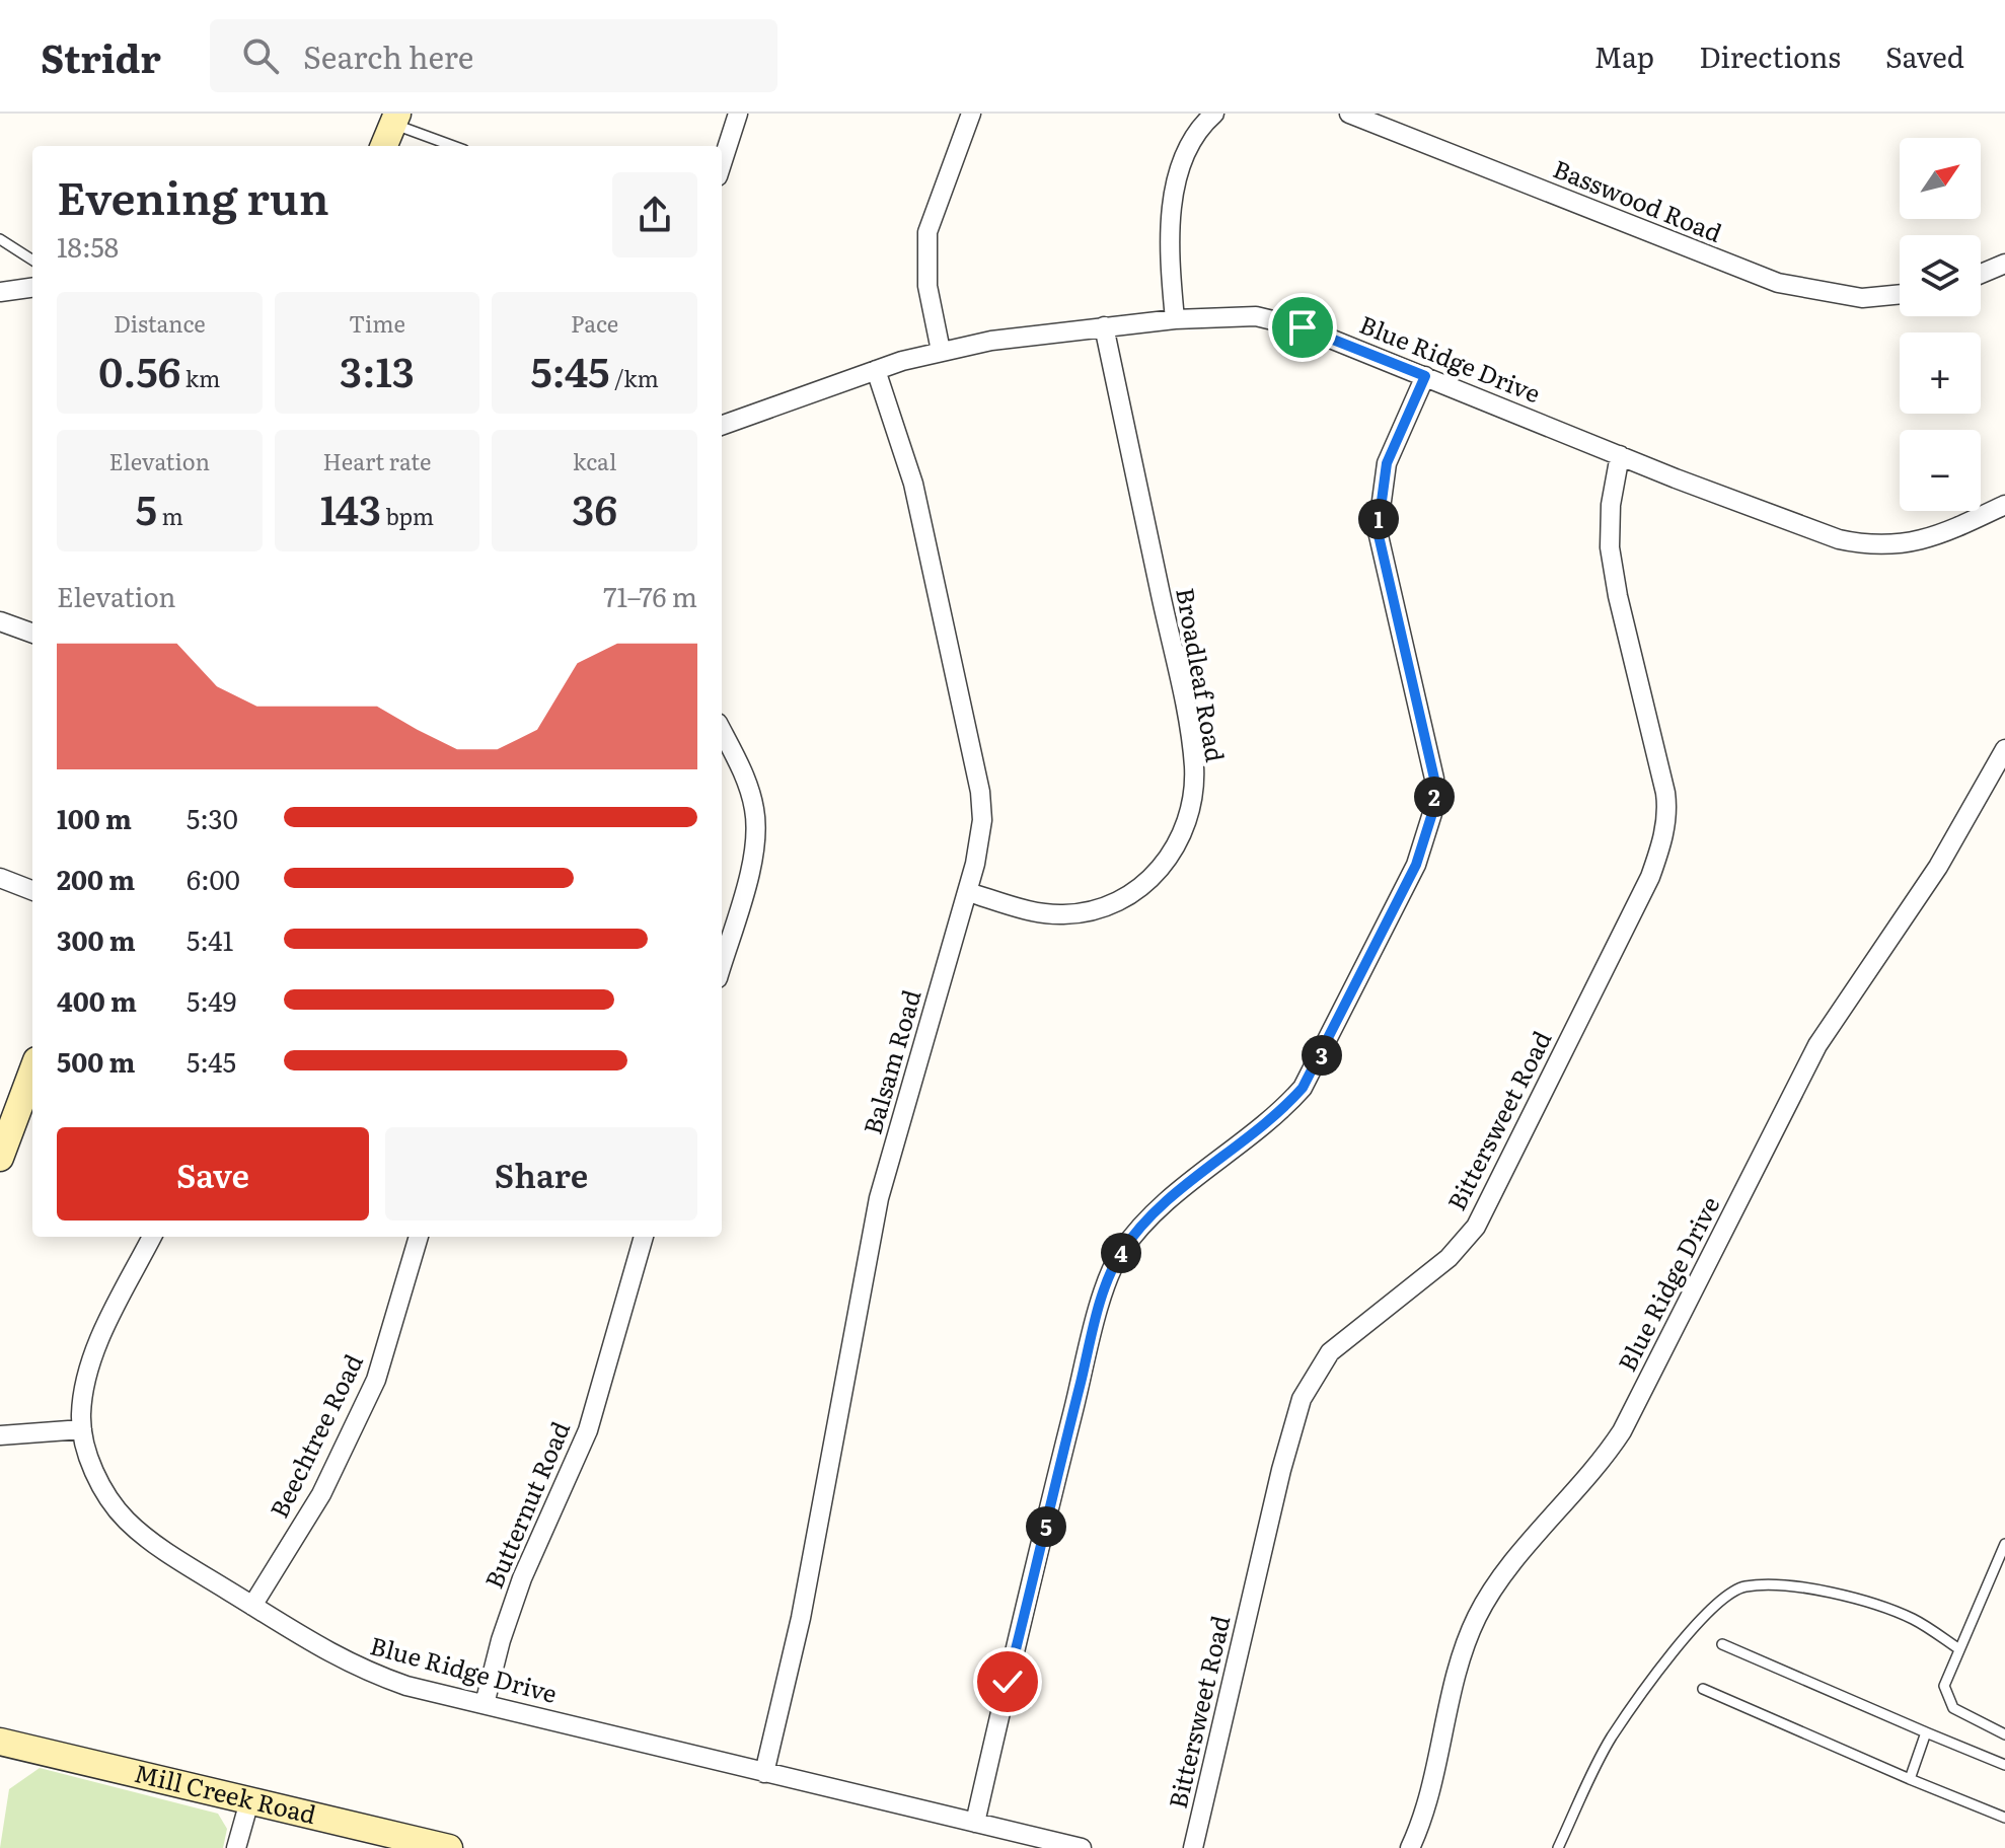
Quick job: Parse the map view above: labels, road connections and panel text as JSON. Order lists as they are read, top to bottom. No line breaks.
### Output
{"streets":{"main road":["Mill Creek Road"],"street":["Basswood Road","Blue Ridge Drive","Broadleaf Road","Balsam Road","Bittersweet Road","Beechtree Road","Butternut Road"]},"crossings":[["Blue Ridge Drive","Broadleaf Road"],["Blue Ridge Drive","Balsam Road"],["Blue Ridge Drive","Bittersweet Road"],["Blue Ridge Drive","Beechtree Road"],["Blue Ridge Drive","Butternut Road"],["Broadleaf Road","Balsam Road"]],"north":"top right","page":{"header":"Stridr","search":"Search here","nav":["Map","Directions","Saved"],"map_buttons":["+","−"],"heading":["Evening run","18:58"],"stats":[["Distance","0.56 km"],["Time","3:13"],["Pace","5:45 /km"],["Elevation","5 m"],["Heart rate","143 bpm"],["kcal","36"]],"pins":["1","2","3","4","5"],"chart":["Elevation","71–76 m"],"list":[{"name":"100 m","note":"5:30"},{"name":"200 m","note":"6:00"},{"name":"300 m","note":"5:41"},{"name":"400 m","note":"5:49"},{"name":"500 m","note":"5:45"}],"buttons":["Save","Share"]}}
